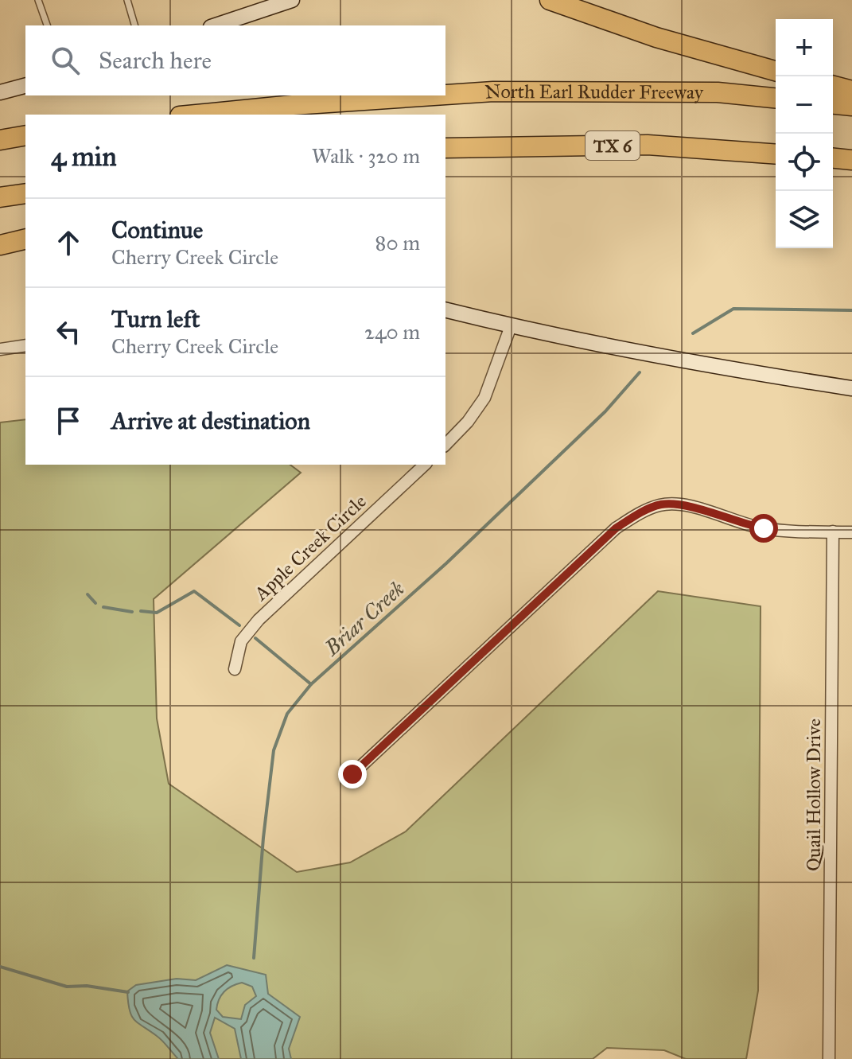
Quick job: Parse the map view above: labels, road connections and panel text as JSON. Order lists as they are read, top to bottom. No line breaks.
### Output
{"streets":{"highway":["North Earl Rudder Freeway","TX 6"],"street":["Apple Creek Circle","Quail Hollow Drive"]},"water":["Briar Creek"],"page":{"map_buttons":["+","−"],"search":"Search here","heading":["4 min","Walk · 320 m"],"list":[["Continue","Cherry Creek Circle","80 m"],["Turn left","Cherry Creek Circle","240 m"],"Arrive at destination"]}}
